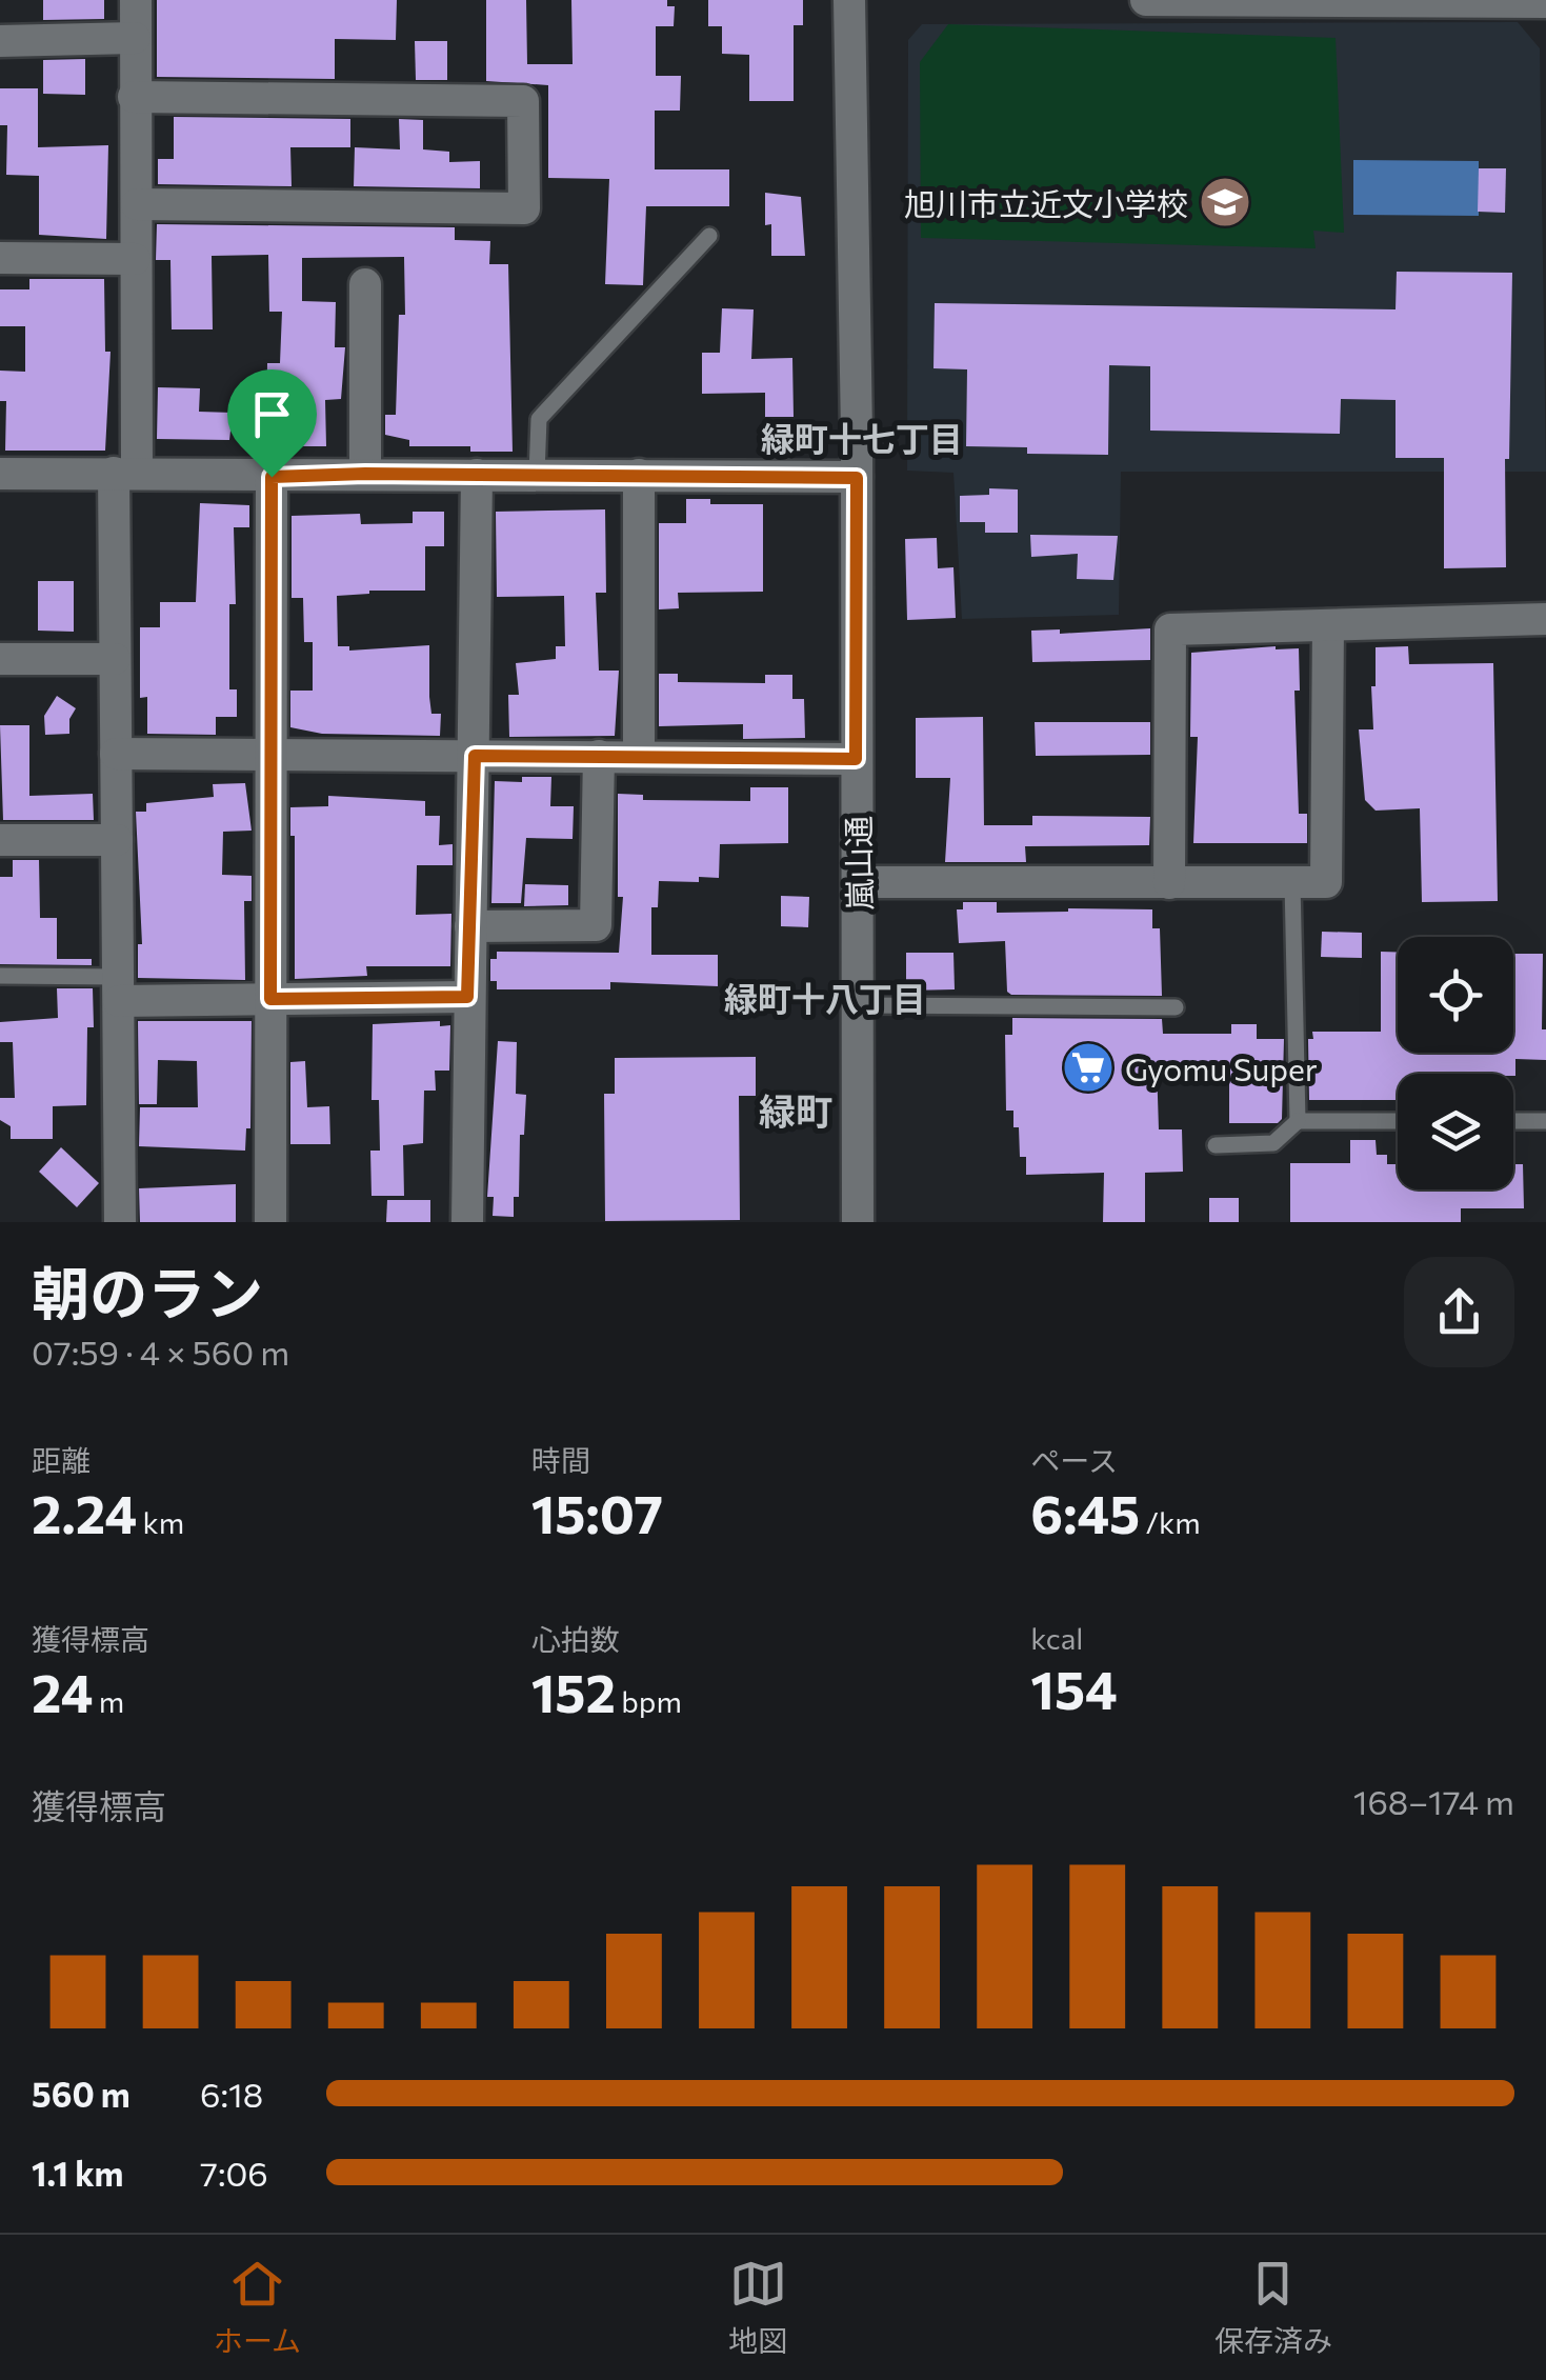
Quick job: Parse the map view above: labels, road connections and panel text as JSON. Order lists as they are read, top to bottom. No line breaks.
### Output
{"streets":{"street":["嵐山通"]},"districts":["緑町十七丁目","緑町十八丁目","緑町"],"places":{"school or university":["旭川市立近文小学校"],"supermarket":["Gyomu Super"]},"page":{"heading":["朝のラン","07:59 · 4 × 560 m"],"stats":[["距離","2.24 km"],["時間","15:07"],["ペース","6:45 /km"],["獲得標高","24 m"],["心拍数","152 bpm"],["kcal","154"]],"chart":["獲得標高","168–174 m"],"list":[{"name":"560 m","note":"6:18"},{"name":"1.1 km","note":"7:06"}],"tabs":["ホーム","地図","保存済み"]}}
